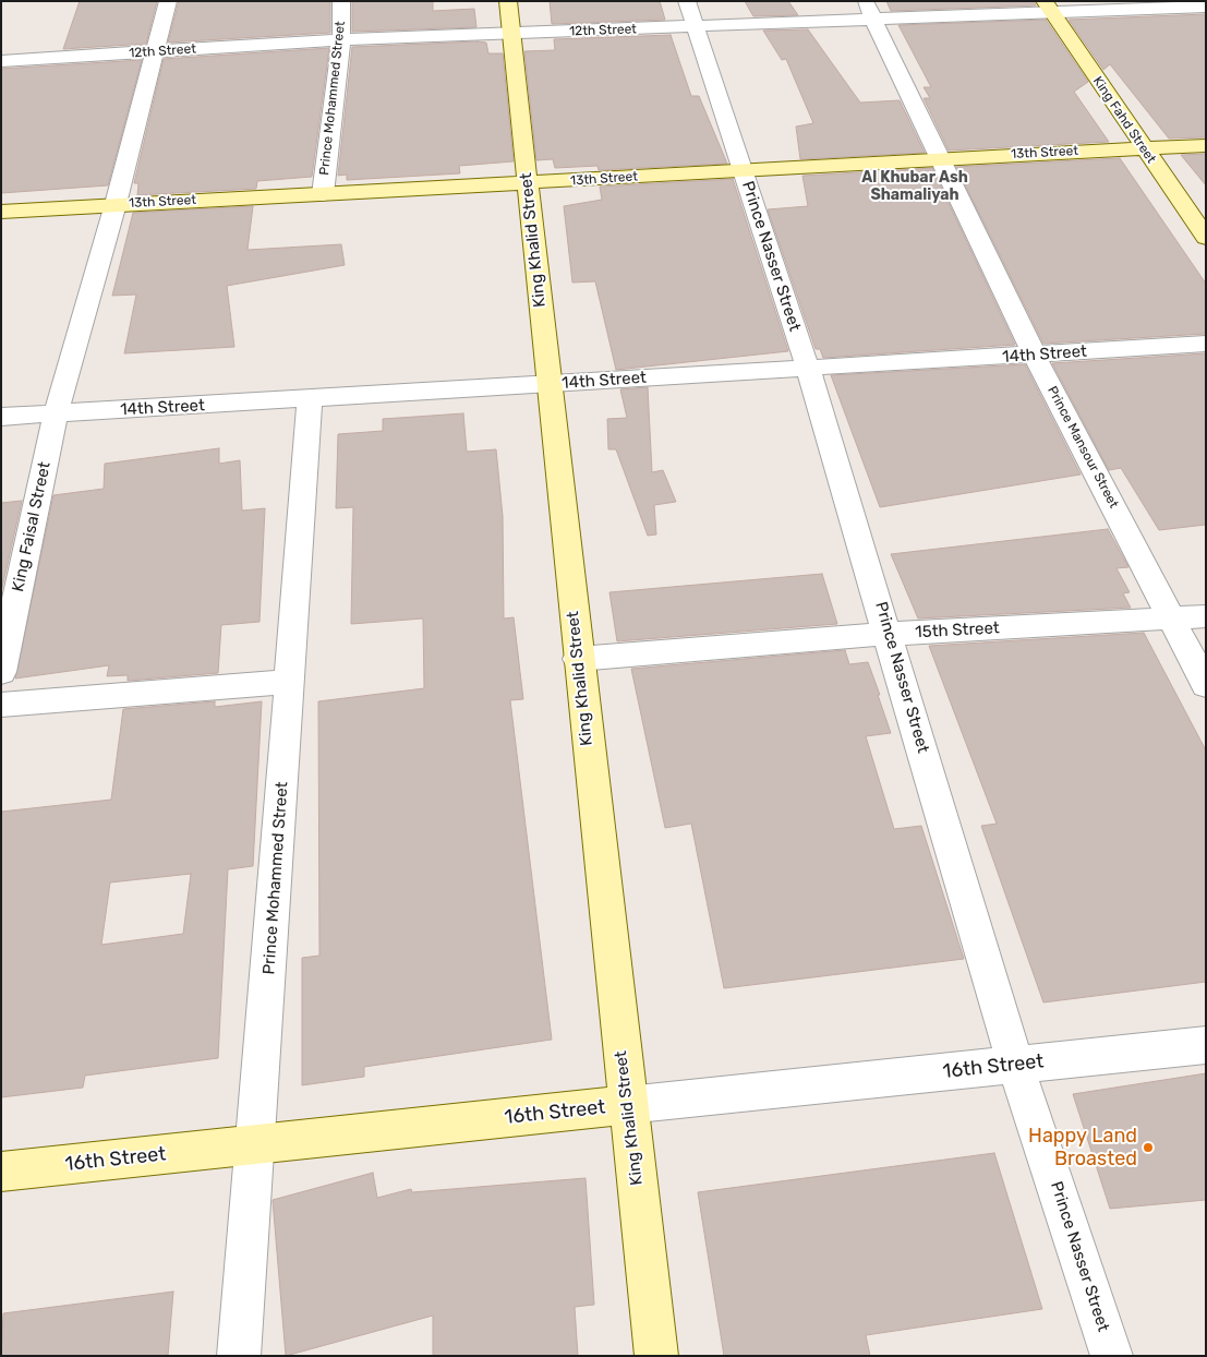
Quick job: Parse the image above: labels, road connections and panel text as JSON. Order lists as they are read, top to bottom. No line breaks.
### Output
{"streets":{"street":["12th Street","Prince Mohammed Street","King Fahd Street","13th Street","King Khalid Street","Prince Nasser Street","14th Street","Prince Mansour Street","King Faisal Street","15th Street","16th Street"]},"crossings":[["12th Street","Prince Mohammed Street"],["12th Street","King Fahd Street"],["12th Street","King Khalid Street"],["12th Street","Prince Nasser Street"],["12th Street","Prince Mansour Street"],["Prince Mohammed Street","13th Street"],["Prince Mohammed Street","14th Street"],["Prince Mohammed Street","16th Street"],["King Fahd Street","13th Street"],["13th Street","King Khalid Street"],["13th Street","Prince Nasser Street"],["13th Street","Prince Mansour Street"],["13th Street","King Faisal Street"],["King Khalid Street","14th Street"],["King Khalid Street","15th Street"],["King Khalid Street","16th Street"],["Prince Nasser Street","14th Street"],["Prince Nasser Street","15th Street"],["Prince Nasser Street","16th Street"],["14th Street","Prince Mansour Street"],["14th Street","King Faisal Street"],["Prince Mansour Street","15th Street"]],"districts":["Al Khubar Ash Shamaliyah"],"places":["Happy Land Broasted"]}
